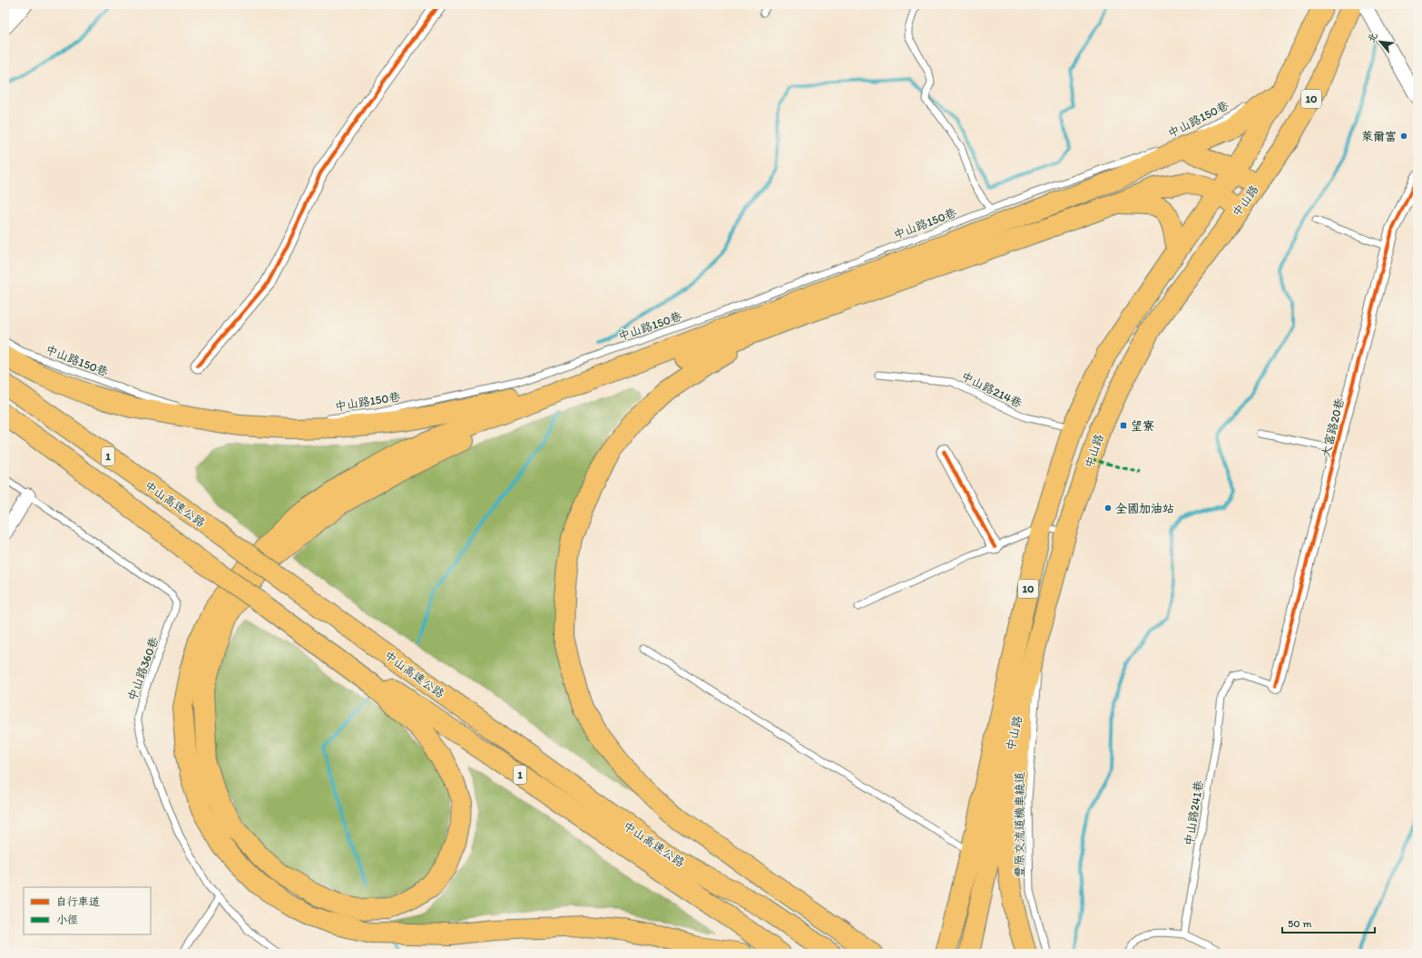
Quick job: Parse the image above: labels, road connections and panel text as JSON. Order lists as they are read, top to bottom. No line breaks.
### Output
{"streets":{"main road":["10","中山路","1","中山高速公路"],"street":["大富路20巷"],"lane":["中山路150巷","中山路214巷","中山路360巷","中山路241巷","豐原交流道機車繞道"]},"crossings":[["中山路","中山路214巷"],["中山路","豐原交流道機車繞道"],["大富路20巷","中山路241巷"]],"places":{"other":["萊爾富","全國加油站"],"transit":["望寮"]},"legend":["自行車道","小徑"],"scale_bar":"50 m","north":"top left"}
